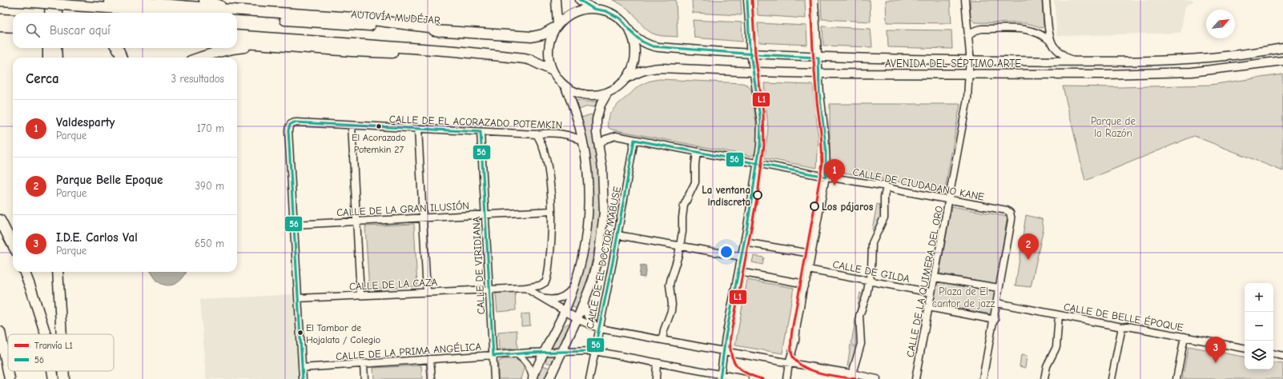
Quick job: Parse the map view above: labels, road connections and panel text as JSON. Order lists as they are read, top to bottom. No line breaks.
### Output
{"streets":{"highway":["AUTOVÍA MUDÉJAR"],"main road":["AVENIDA DEL SÉPTIMO ARTE"],"street":["CALLE DE EL ACORAZADO POTEMKIN","CALLE DE CIUDADANO KANE","CALLE DE LA GRAN ILUSIÓN","CALLE DE EL DOCTOR MABUSE","CALLE DE VIRIDIANA","CALLE DE GILDA","CALLE DE LA QUIMERA DEL ORO","CALLE DE LA CAZA","CALLE DE BELLE ÉPOQUE","CALLE DE LA PRIMA ANGÉLICA"]},"crossings":[["AUTOVÍA MUDÉJAR","AVENIDA DEL SÉPTIMO ARTE"],["AVENIDA DEL SÉPTIMO ARTE","CALLE DE LA QUIMERA DEL ORO"],["CALLE DE EL ACORAZADO POTEMKIN","CALLE DE LA GRAN ILUSIÓN"],["CALLE DE EL ACORAZADO POTEMKIN","CALLE DE VIRIDIANA"],["CALLE DE CIUDADANO KANE","CALLE DE EL DOCTOR MABUSE"],["CALLE DE CIUDADANO KANE","CALLE DE LA QUIMERA DEL ORO"],["CALLE DE LA GRAN ILUSIÓN","CALLE DE VIRIDIANA"],["CALLE DE EL DOCTOR MABUSE","CALLE DE LA PRIMA ANGÉLICA"],["CALLE DE VIRIDIANA","CALLE DE LA CAZA"],["CALLE DE VIRIDIANA","CALLE DE LA PRIMA ANGÉLICA"],["CALLE DE GILDA","CALLE DE LA QUIMERA DEL ORO"]],"parks":["Parque de la Razón","Plaza de El cantor de jazz"],"places":["El Acorazado Potemkin 27","La ventana indiscreta","Los pájaros","El Tambor de Hojalata / Colegio"],"lines":["tram line L1","transit line 56"],"legend":["Tranvía L1","56"],"north":"top right","page":{"search":"Buscar aquí","heading":["Cerca","3 resultados"],"list":[{"mark":"1","name":"Valdesparty","note":"Parque","value":"170 m"},{"mark":"2","name":"Parque Belle Epoque","note":"Parque","value":"390 m"},{"mark":"3","name":"I.D.E. Carlos Val","note":"Parque","value":"650 m"}],"pins":["1","2","3"],"map_buttons":["+","−"]}}
